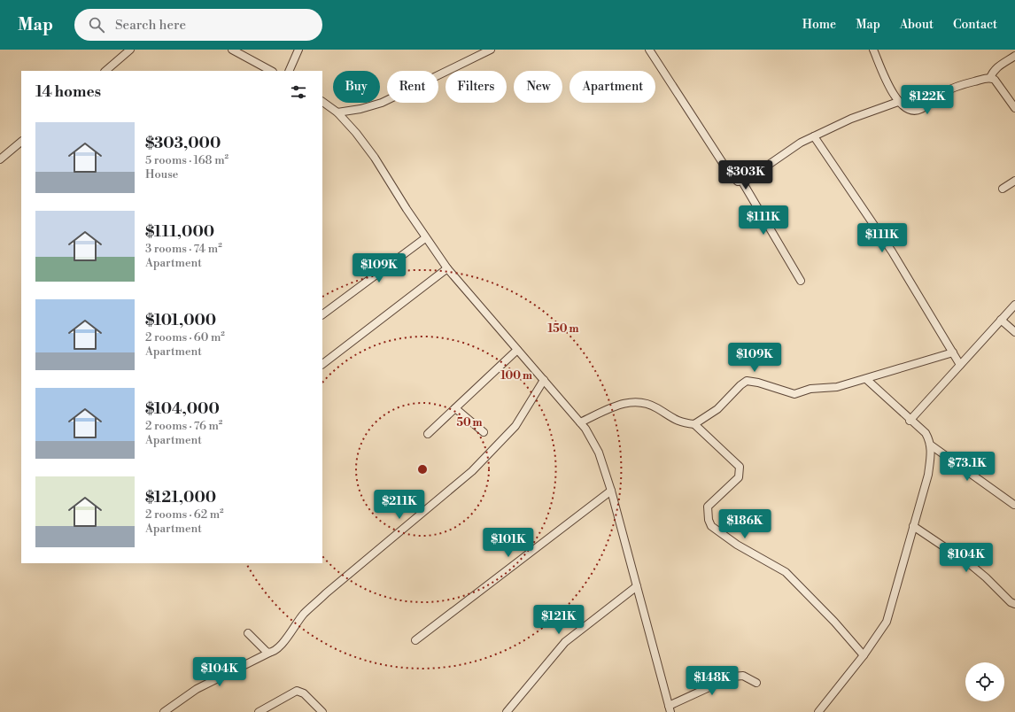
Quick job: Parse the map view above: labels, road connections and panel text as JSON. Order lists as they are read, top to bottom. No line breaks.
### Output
{"page":{"header":"Map","search":"Search here","nav":["Home","Map","About","Contact"],"chip":["Buy","Rent","Filters","New","Apartment"],"heading":"14 homes","price":["$122K","$303K","$111K","$111K","$109K","$109K","$73.1K","$211K","$186K","$101K","$104K","$121K","$104K","$148K"],"list":[{"name":"$303,000","note":"5 rooms · 168 m² · House"},{"name":"$111,000","note":"3 rooms · 74 m² · Apartment"},{"name":"$101,000","note":"2 rooms · 60 m² · Apartment"},{"name":"$104,000","note":"2 rooms · 76 m² · Apartment"},{"name":"$121,000","note":"2 rooms · 62 m² · Apartment"}]},"rings":["150 m","100 m","50 m"]}
